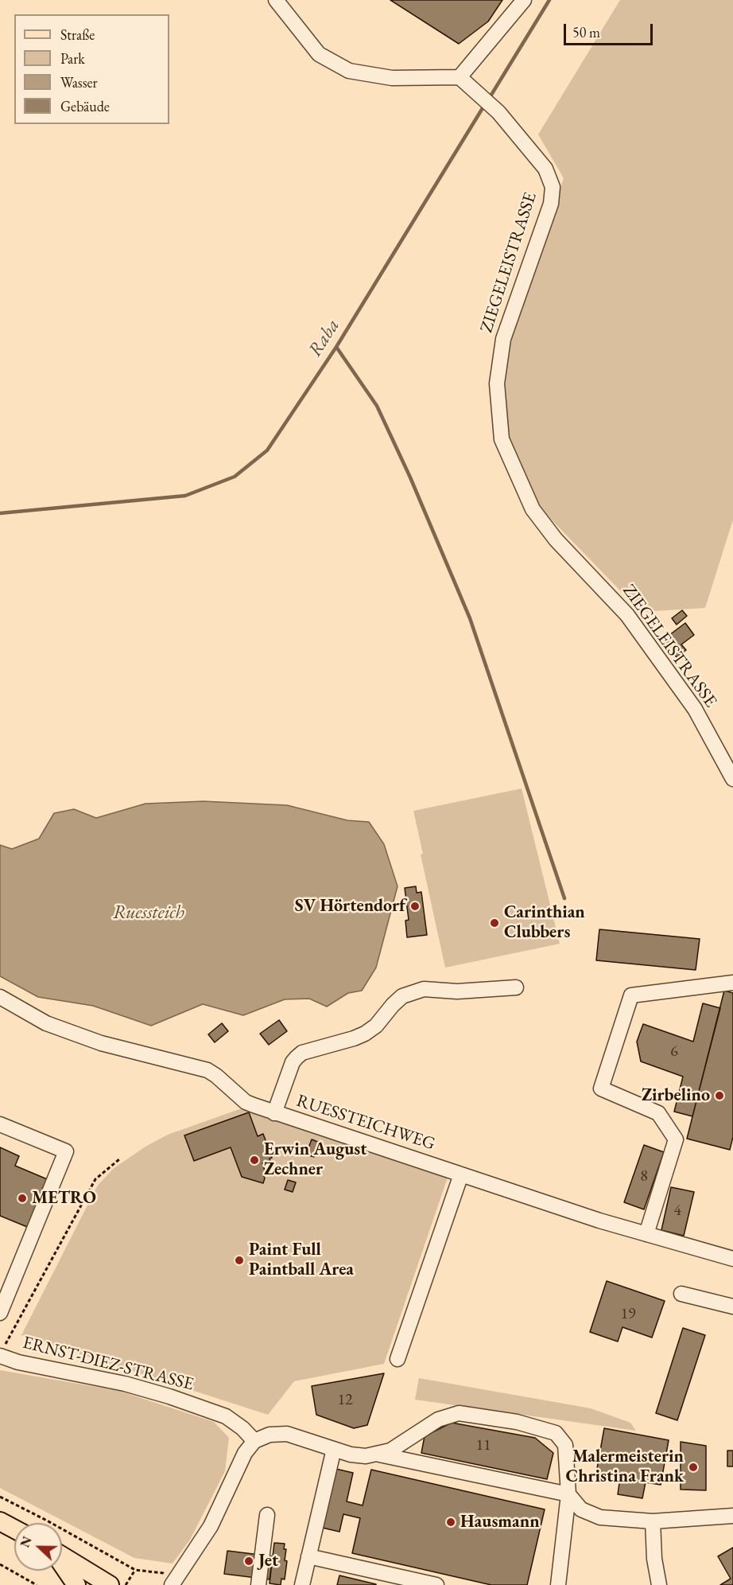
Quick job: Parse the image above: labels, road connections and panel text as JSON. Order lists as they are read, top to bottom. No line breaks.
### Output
{"streets":{"street":["ZIEGELEISTRASSE","RUESSTEICHWEG","ERNST-DIEZ-STRASSE"]},"water":["Raba","Ruessteich"],"places":["SV Hörtendorf","Carinthian Clubbers","Zirbelino","Erwin August Zechner","METRO","Paint Full Paintball Area","Malermeisterin Christina Frank","Hausmann","Jet"],"house_numbers":["6","8","4","19","12","11"],"legend":["Straße","Park","Wasser","Gebäude"],"scale_bar":"50 m","north":"left"}
